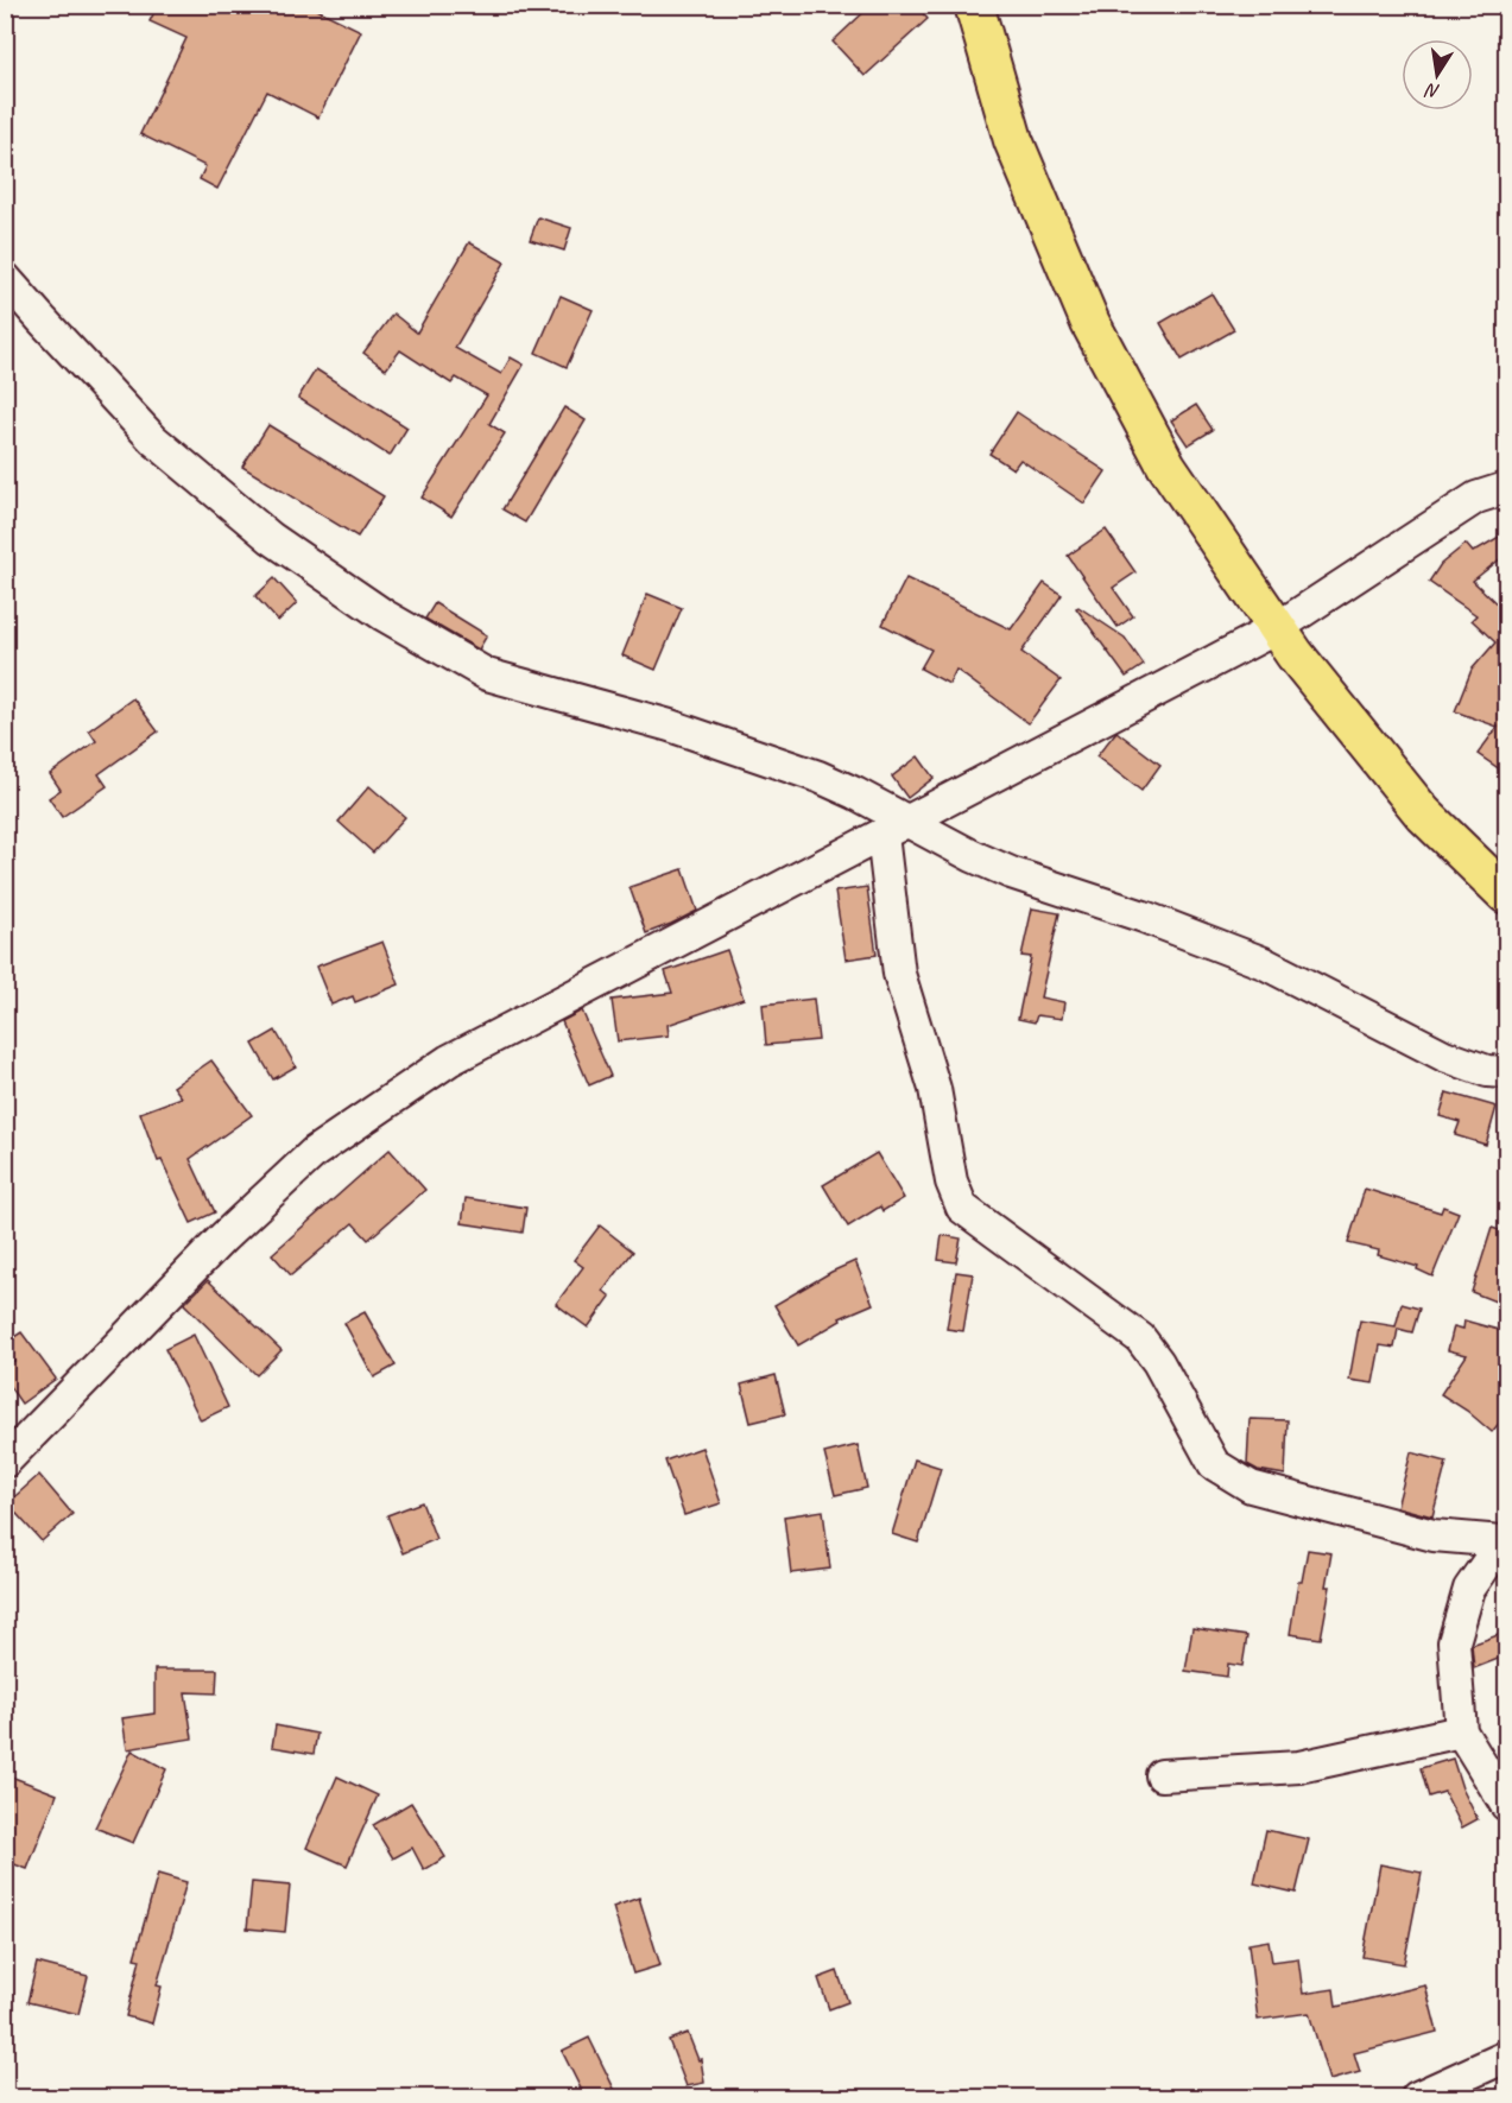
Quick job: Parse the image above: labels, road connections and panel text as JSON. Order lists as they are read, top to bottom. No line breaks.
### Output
{"north":"bottom"}
